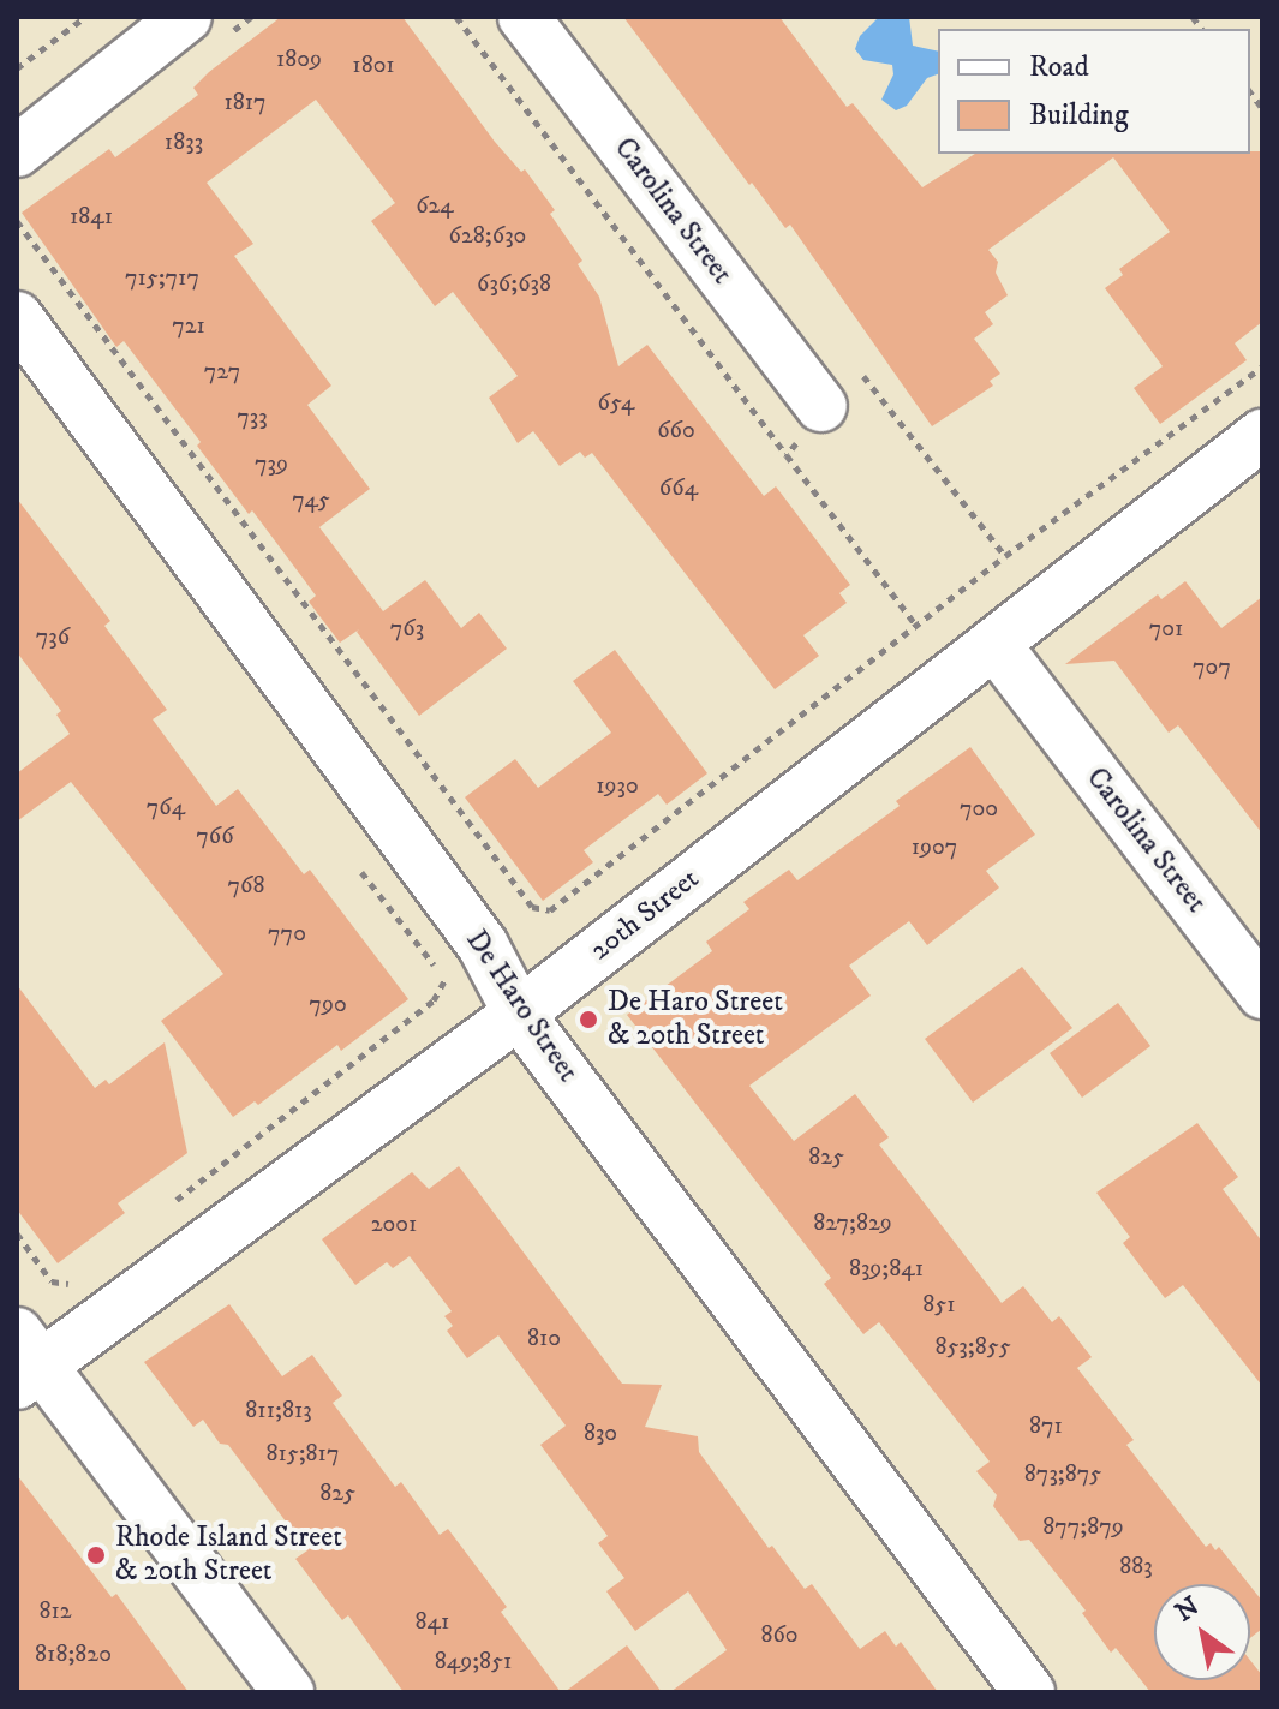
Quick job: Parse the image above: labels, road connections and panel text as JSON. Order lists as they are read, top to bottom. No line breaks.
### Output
{"streets":{"street":["Carolina Street","20th Street","De Haro Street"]},"crossings":[["Carolina Street","20th Street"],["20th Street","De Haro Street"]],"places":["De Haro Street & 20th Street","Rhode Island Street & 20th Street"],"house_numbers":["1809","1801","1817","1833","624","1841","628;630","715;717","636;638","721","727","654","733","660","739","664","745","763","701","736","707","1930","764","700","766","1907","768","770","790","825","827;829","2001","839;841","851","810","853;855","811;813","871","830","815;817","873;875","825","877;879","883","812","841","860","818;820","849;851"],"legend":["Road","Building"],"north":"top left"}
